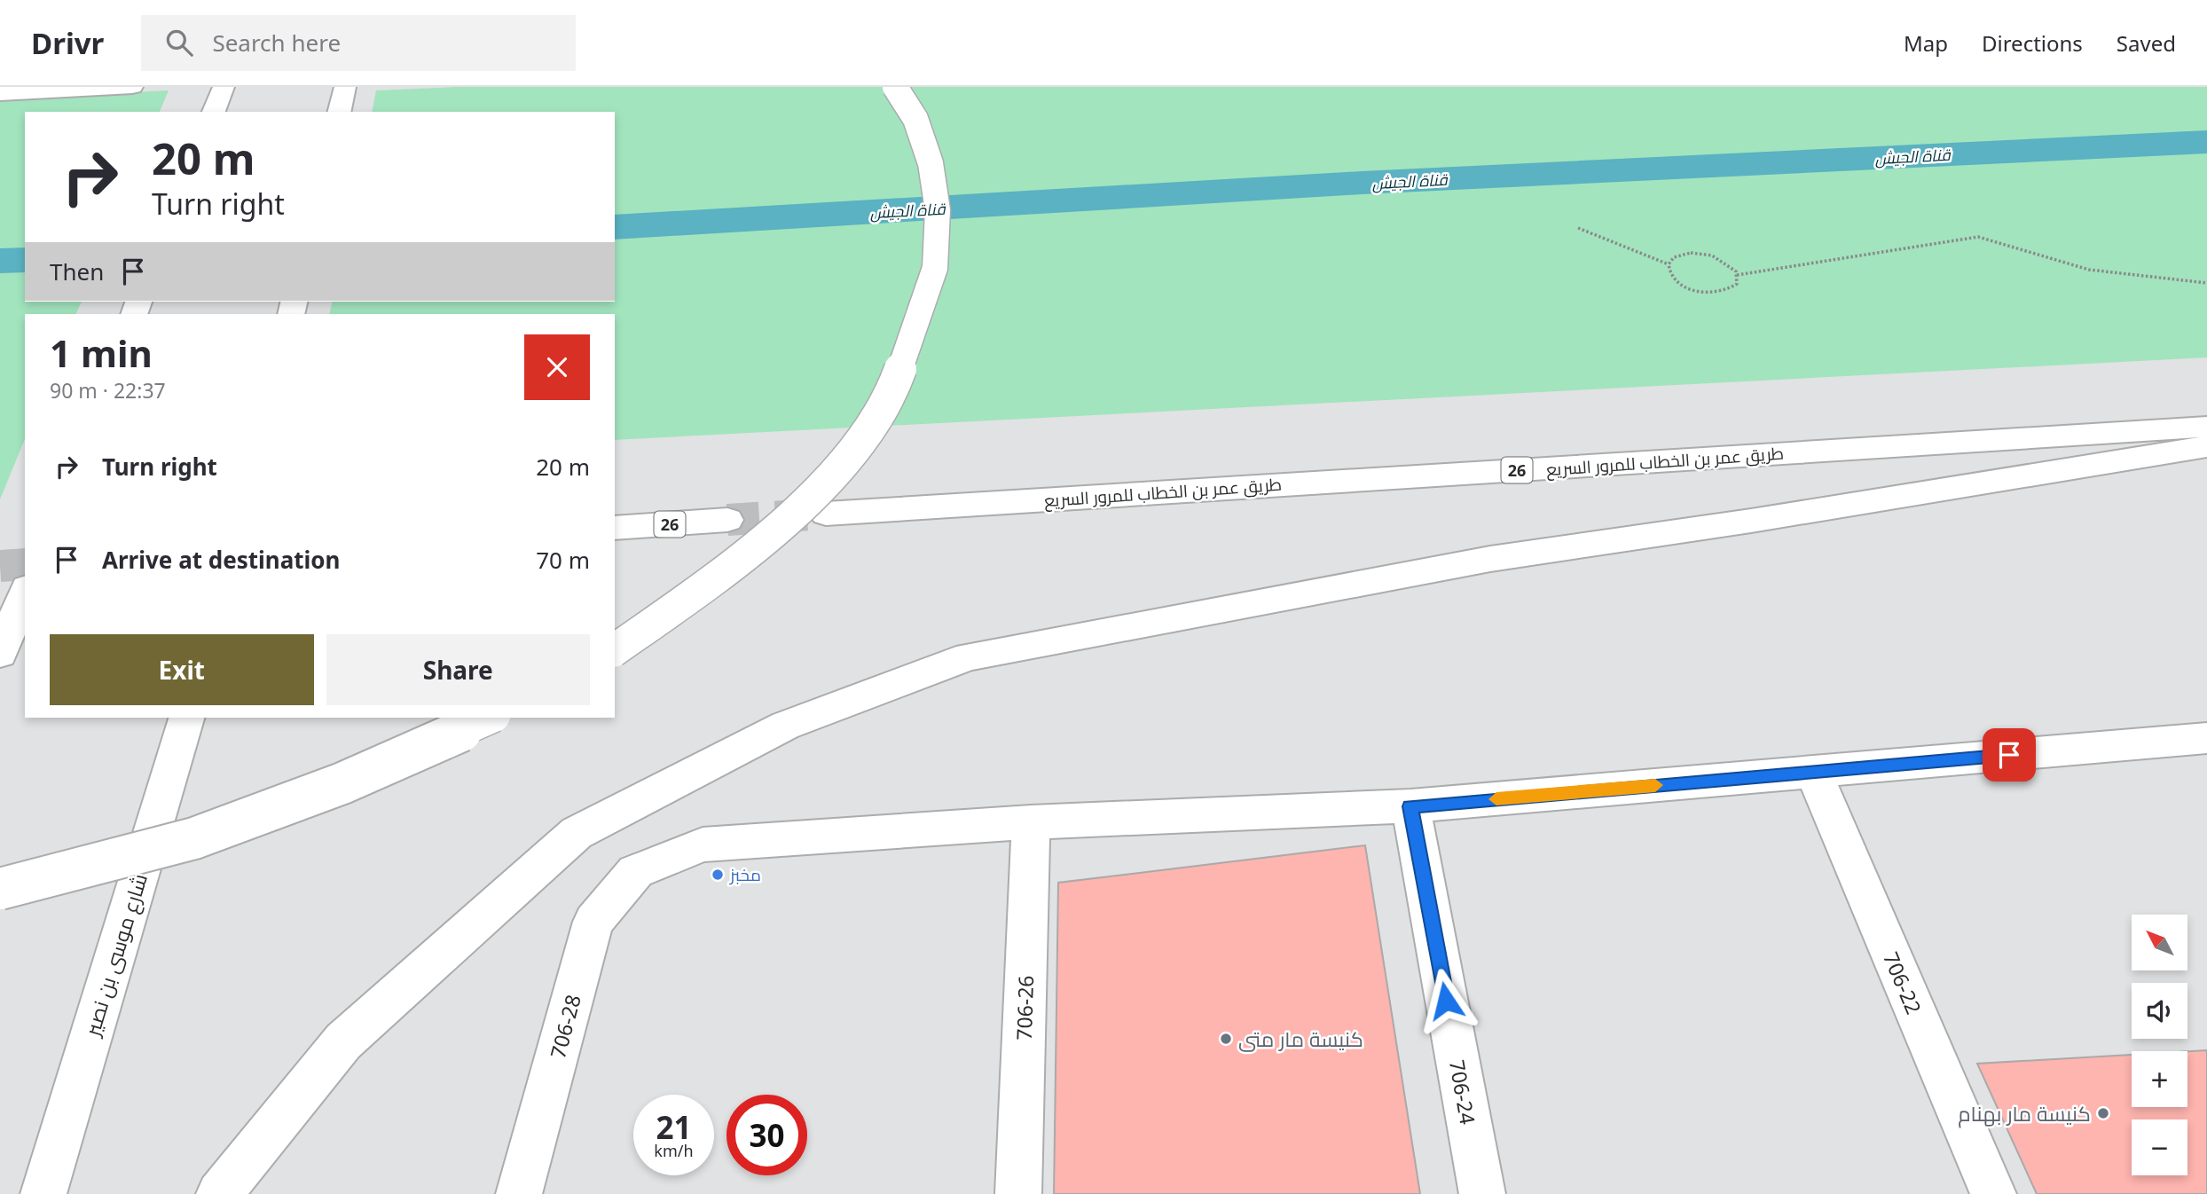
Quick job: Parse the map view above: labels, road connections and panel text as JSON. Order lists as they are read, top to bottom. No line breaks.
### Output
{"streets":{"main road":["طريق عمر بن الخطاب للمرور السريع","26","شارع موسى بن نصير","706-22","706-26","706-28","706-24"]},"crossings":[["706-26","706-28"]],"water":["قناة الجيش"],"places":["مخبز","كنيسة مار متى","كنيسة مار بهنام"],"north":"top left","page":{"header":"Drivr","search":"Search here","nav":["Map","Directions","Saved"],"turn":["20 m","Turn right"],"then":"Then","heading":["1 min","90 m · 22:37"],"list":[{"name":"Turn right","value":"20 m"},{"name":"Arrive at destination","value":"70 m"}],"buttons":["Exit","Share"],"map_buttons":["+","−"],"speed":"21 km/h","limit":"30"}}
